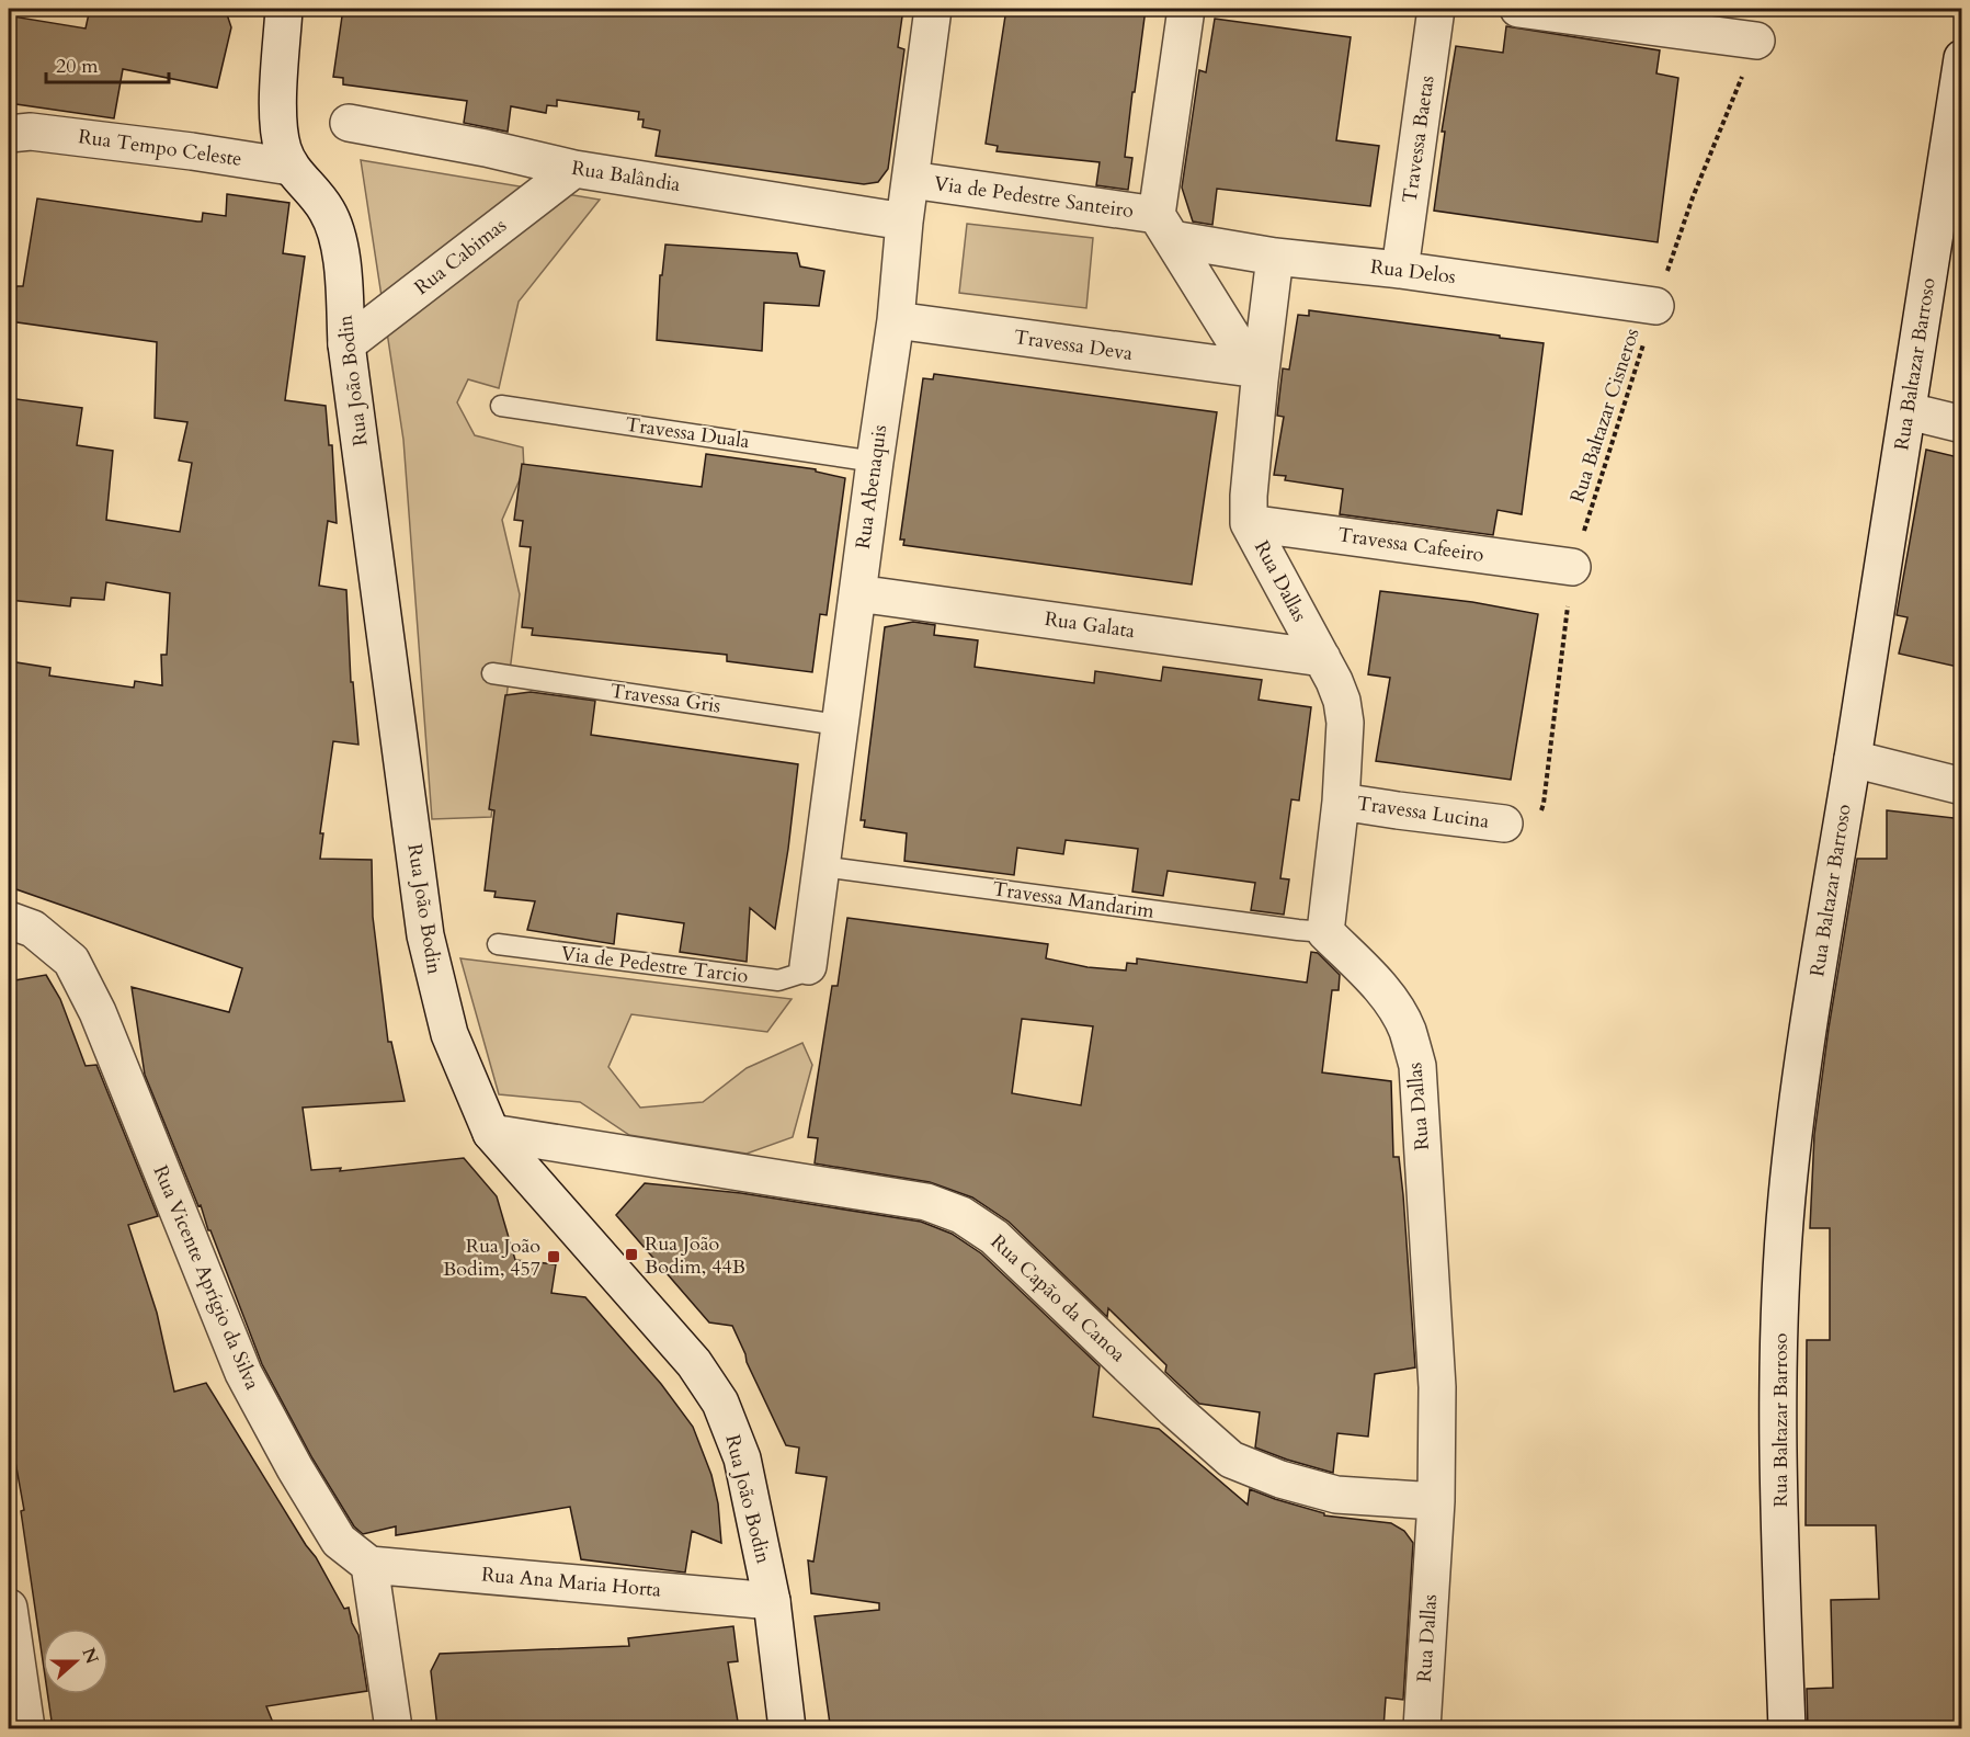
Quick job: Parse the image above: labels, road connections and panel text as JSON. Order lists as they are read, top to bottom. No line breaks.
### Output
{"streets":{"street":["Travessa Baetas","Rua Tempo Celeste","Rua Balândia","Via de Pedestre Santeiro","Rua Cabimas","Rua Delos","Travessa Deva","Rua Baltazar Barroso","Rua João Bodin","Rua Abenaquis","Travessa Cafeeiro","Rua Dallas","Rua Galata","Travessa Lucina","Rua Vicente Aprígio da Silva","Rua Capão da Canoa","Rua Ana Maria Horta"],"lane":["Travessa Duala","Travessa Gris","Travessa Mandarim","Via de Pedestre Tarcio"],"path":["Rua Baltazar Cisneros"]},"crossings":[["Travessa Baetas","Rua Delos"],["Rua Tempo Celeste","Rua João Bodin"],["Rua Balândia","Rua Cabimas"],["Rua Balândia","Rua Abenaquis"],["Via de Pedestre Santeiro","Rua Delos"],["Via de Pedestre Santeiro","Rua Abenaquis"],["Rua Cabimas","Rua João Bodin"],["Rua Delos","Rua Baltazar Cisneros"],["Rua Delos","Rua Dallas"],["Travessa Deva","Rua Abenaquis"],["Travessa Deva","Rua Dallas"],["Rua João Bodin","Rua Capão da Canoa"],["Rua João Bodin","Rua Ana Maria Horta"],["Rua Baltazar Cisneros","Travessa Cafeeiro"],["Rua Baltazar Cisneros","Travessa Lucina"],["Travessa Duala","Rua Abenaquis"],["Rua Abenaquis","Rua Galata"],["Rua Abenaquis","Travessa Gris"],["Rua Abenaquis","Travessa Mandarim"],["Rua Abenaquis","Via de Pedestre Tarcio"],["Travessa Cafeeiro","Rua Dallas"],["Rua Dallas","Rua Galata"],["Rua Dallas","Travessa Lucina"],["Rua Dallas","Travessa Mandarim"],["Rua Dallas","Rua Capão da Canoa"],["Rua Vicente Aprígio da Silva","Rua Ana Maria Horta"]],"places":{"transit":["Rua João Bodim, 44B","Rua João Bodim, 457"]},"scale_bar":"20 m","north":"right"}
